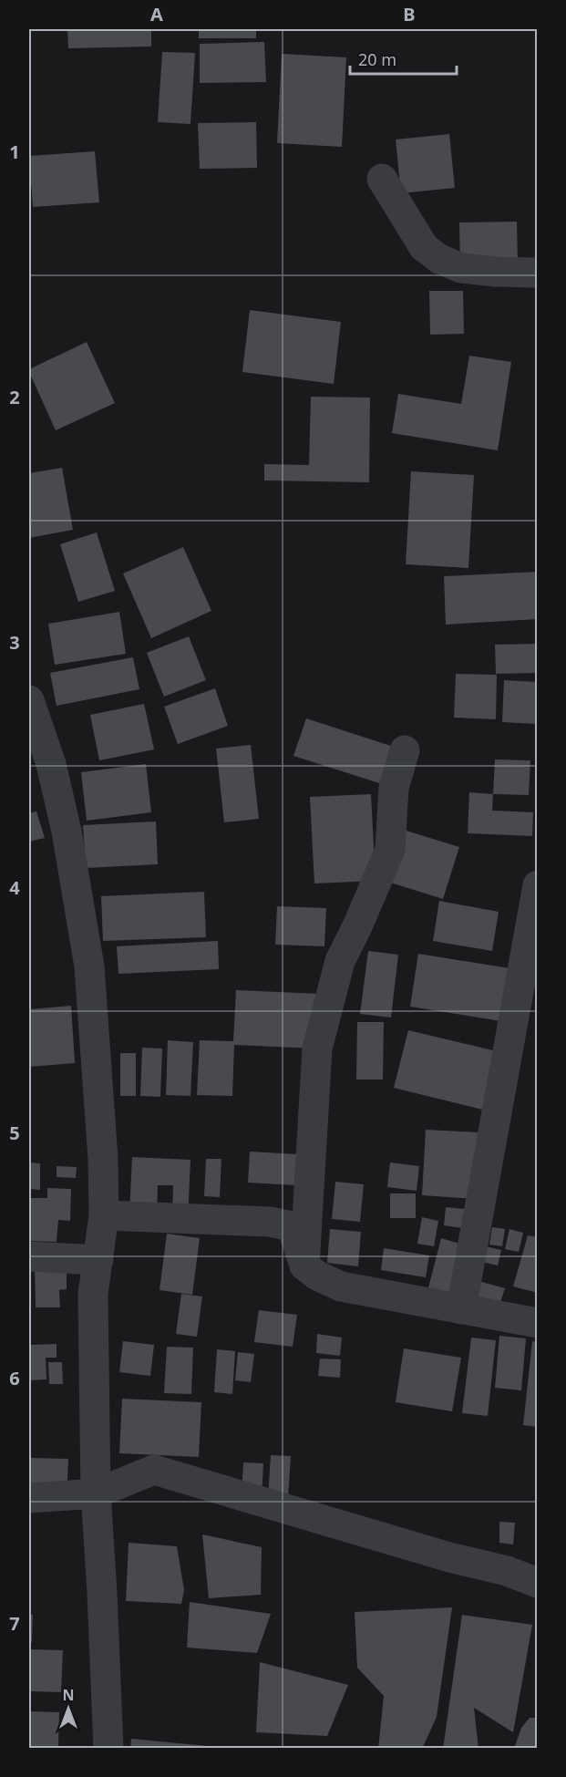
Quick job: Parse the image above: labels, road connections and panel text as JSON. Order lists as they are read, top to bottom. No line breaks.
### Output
{"scale_bar":"20 m","north":"top","grid":{"columns":["A","B"],"rows":["1","2","3","4","5","6","7"]}}
